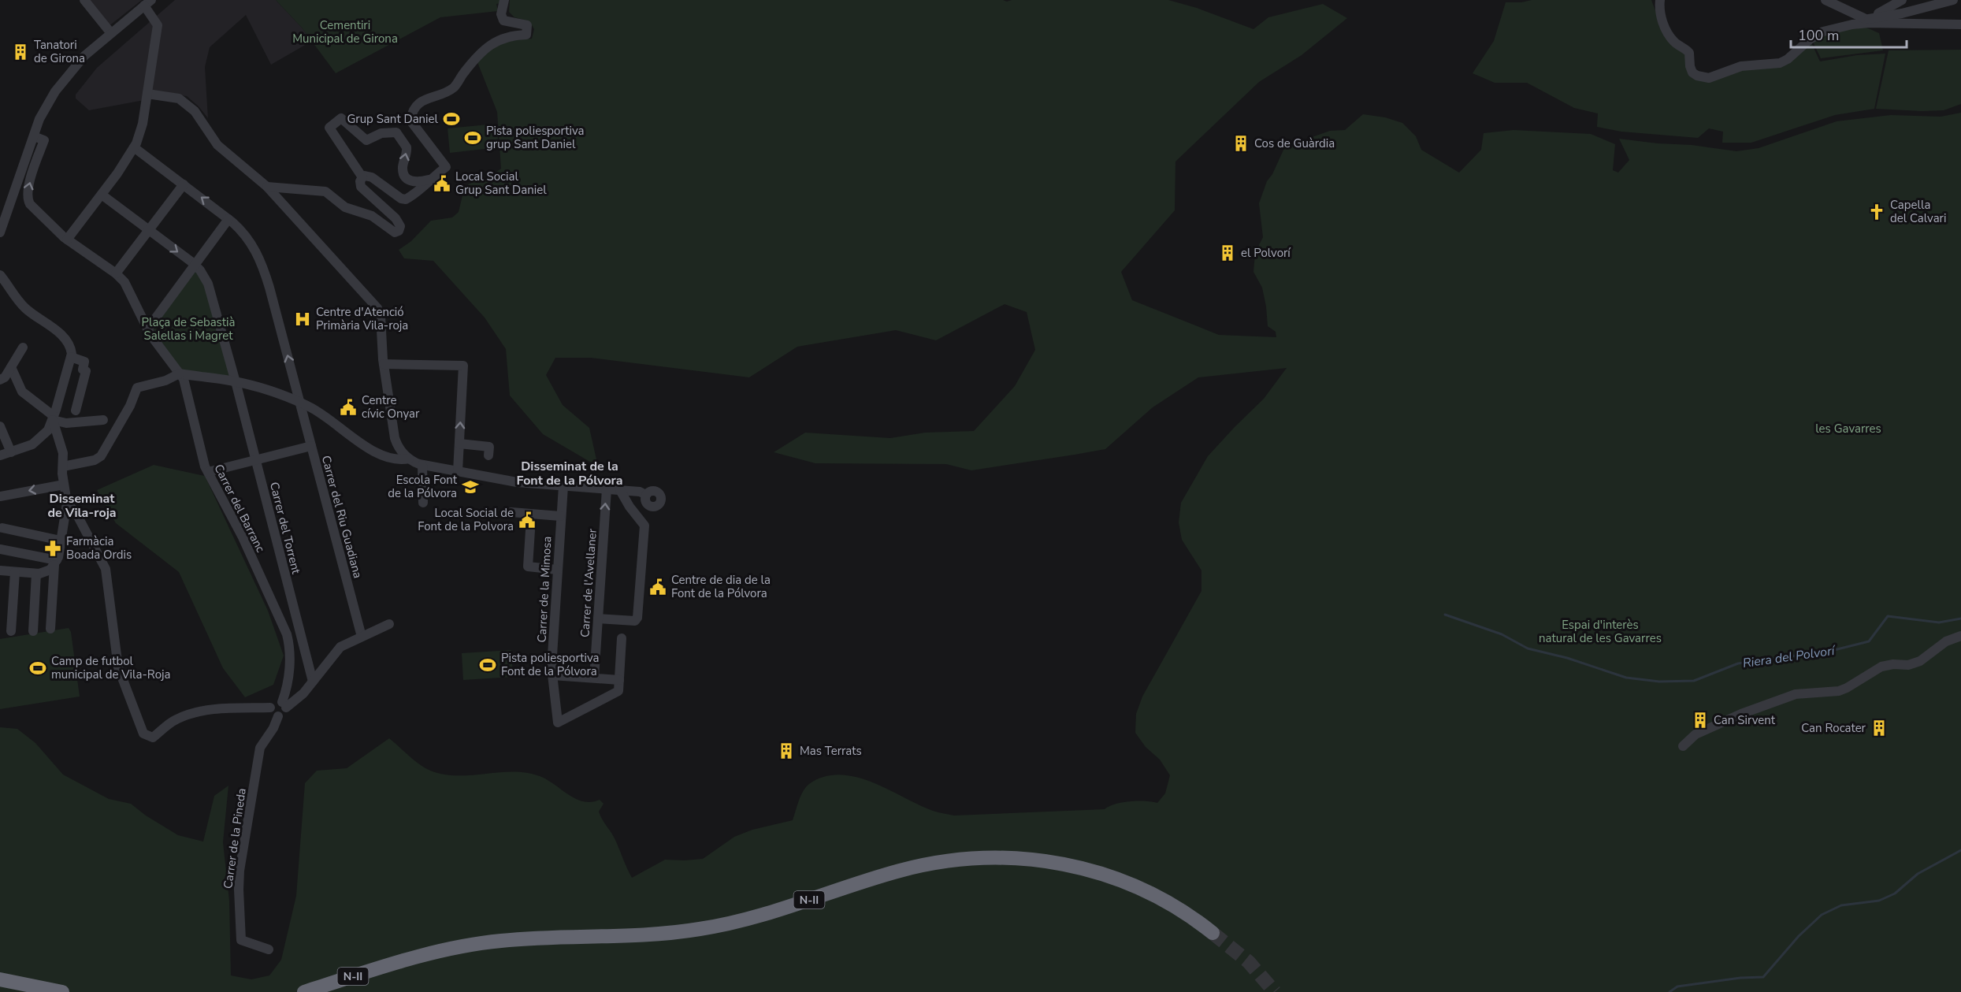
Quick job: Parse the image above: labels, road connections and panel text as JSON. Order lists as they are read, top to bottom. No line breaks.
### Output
{"streets":{"highway":["N-II"],"street":["Carrer del Barranc","Carrer del Riu Guadiana","Carrer del Torrent","Carrer de l'Avellaner","Carrer de la Mimosa","Carrer de la Pineda"]},"crossings":[["Carrer del Barranc","Carrer de la Pineda"]],"one_way":["Carrer de l'Avellaner"],"districts":["Disseminat de la Font de la Pólvora","Disseminat de Vila-roja"],"water":["Riera del Polvorí"],"parks":["Cementiri Municipal de Girona","Plaça de Sebastià Salellas i Magret","les Gavarres","Espai d'interès natural de les Gavarres"],"places":{"building":["Tanatori de Girona","Cos de Guàrdia","el Polvorí","Can Sirvent","Can Rocater","Mas Terrats"],"sports":["Grup Sant Daniel","Pista poliesportiva grup Sant Daniel","Pista poliesportiva Font de la Pólvora","Camp de futbol municipal de Vila-Roja"],"public building":["Local Social Grup Sant Daniel","Centre cívic Onyar","Local Social de Font de la Polvora","Centre de dia de la Font de la Pólvora"],"church":["Capella del Calvari"],"hospital":["Centre d'Atenció Primària Vila-roja"],"school or university":["Escola Font de la Pólvora"],"pharmacy":["Farmàcia Boada Ordis"]},"scale_bar":"100 m"}
